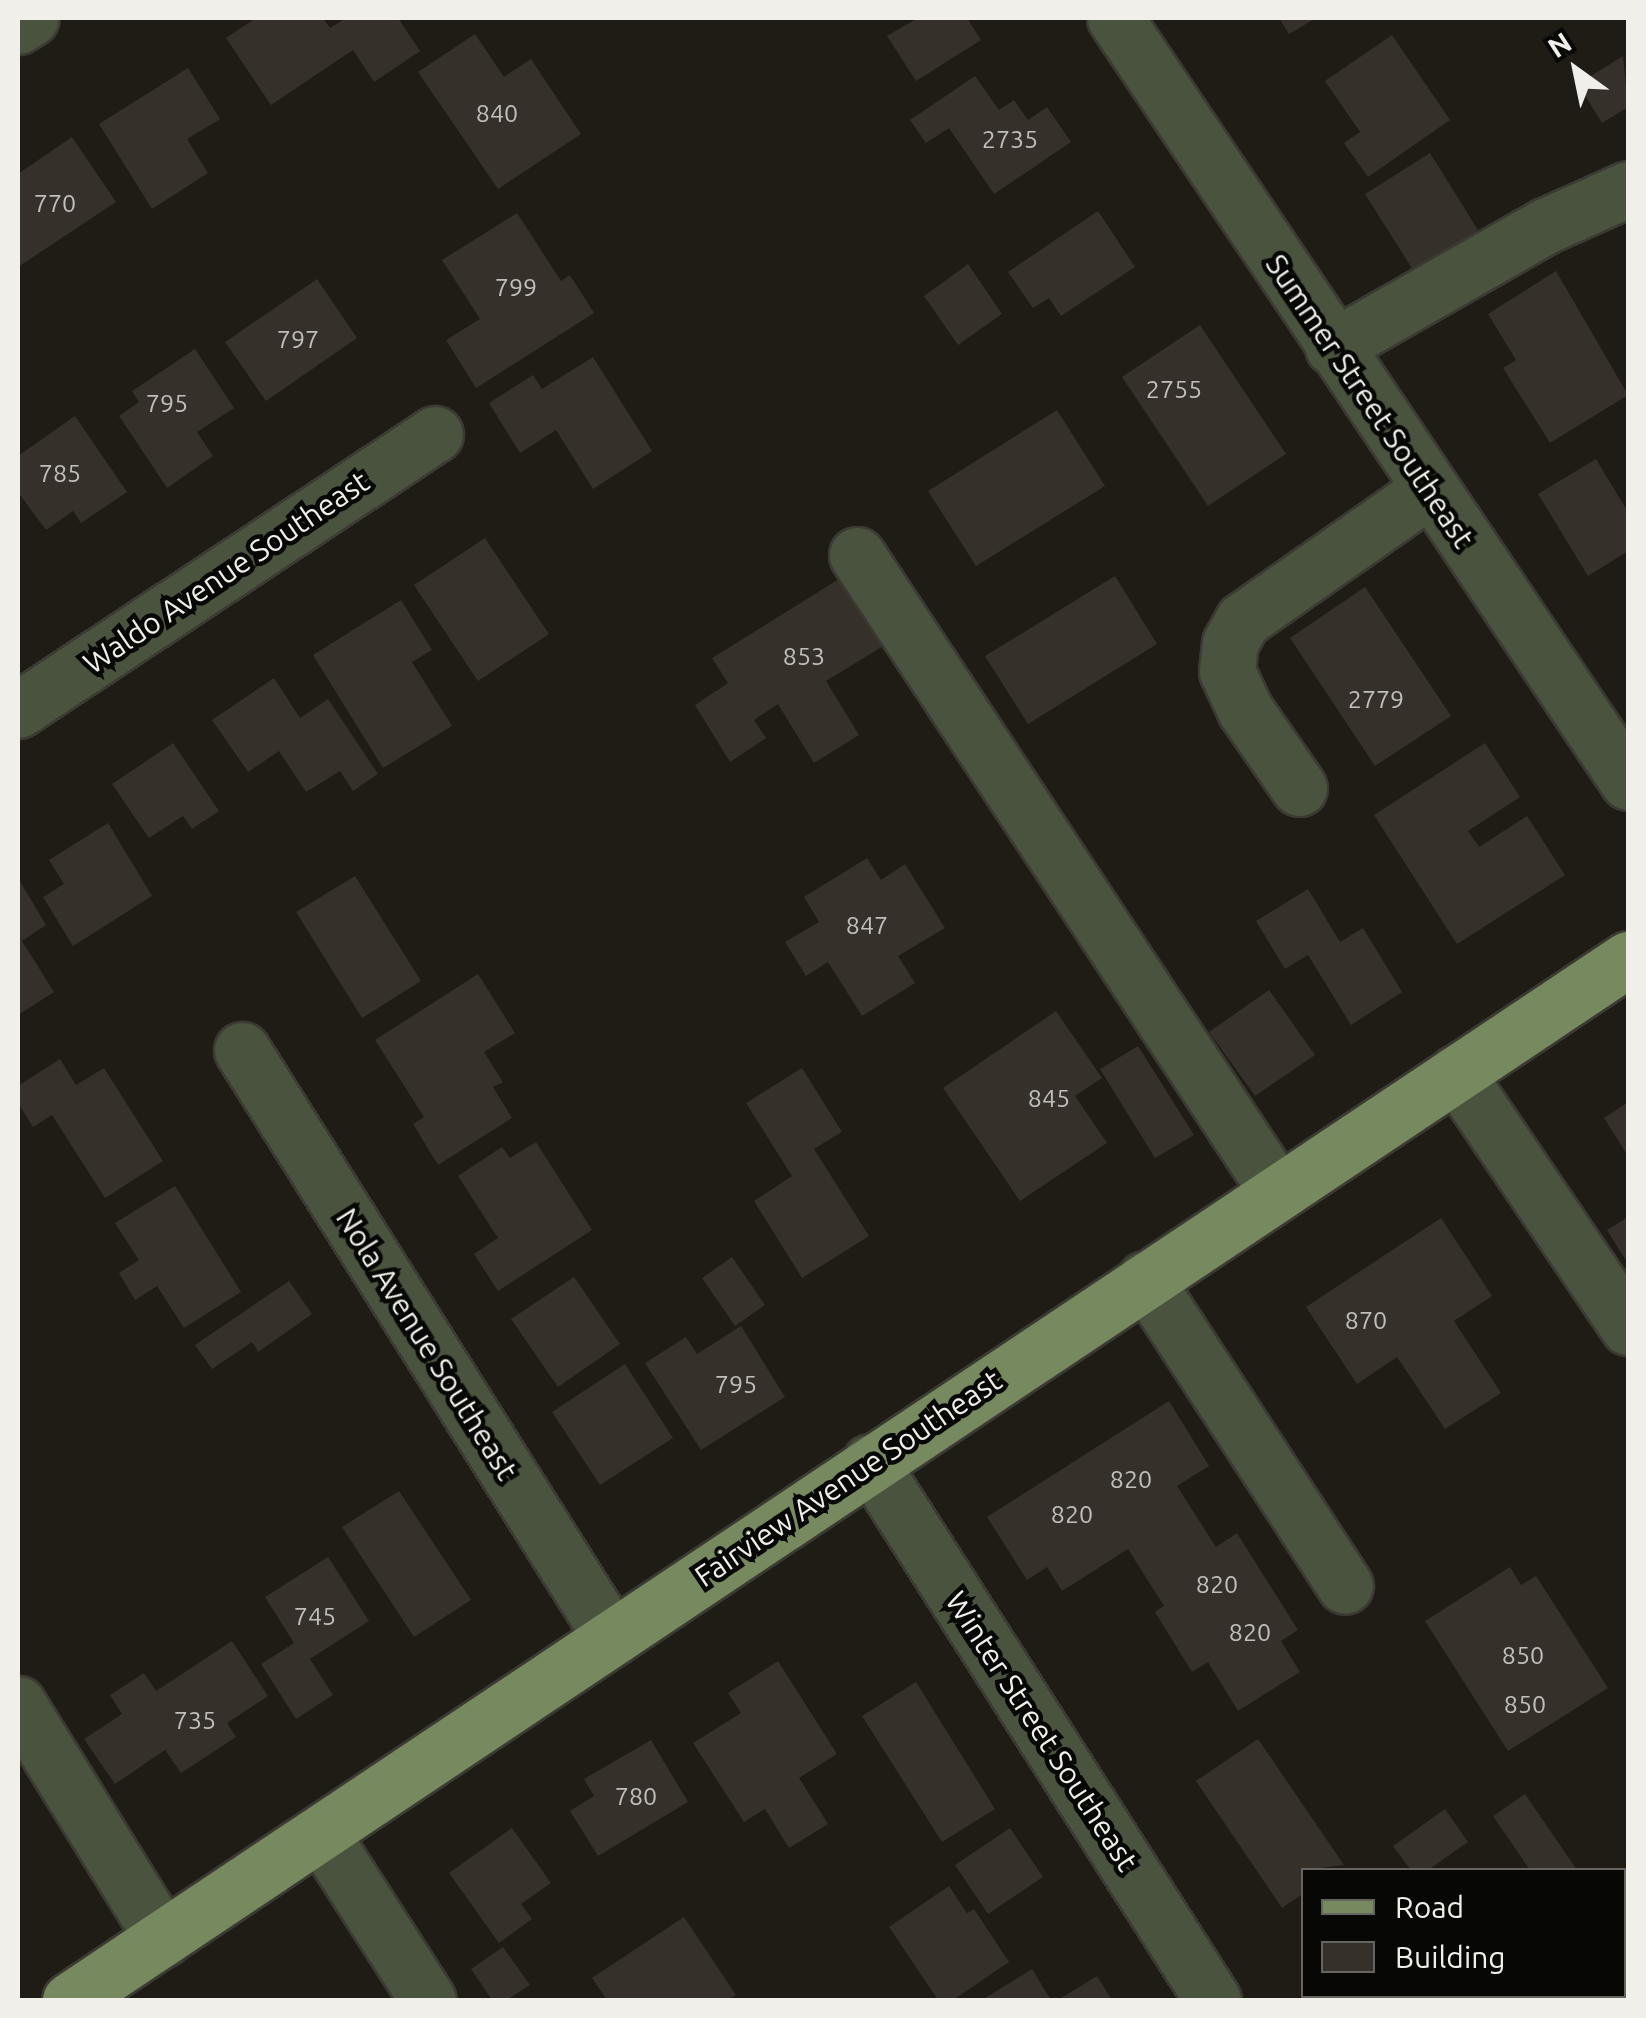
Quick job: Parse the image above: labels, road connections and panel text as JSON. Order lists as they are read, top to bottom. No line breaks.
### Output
{"streets":{"main road":["Fairview Avenue Southeast"],"street":["Summer Street Southeast","Waldo Avenue Southeast","Nola Avenue Southeast","Winter Street Southeast"]},"crossings":[["Nola Avenue Southeast","Fairview Avenue Southeast"],["Fairview Avenue Southeast","Winter Street Southeast"]],"house_numbers":["840","2735","770","799","797","2755","795","785","853","2779","847","845","870","795","820","820","820","745","820","850","850","735","780"],"legend":["Road","Building"],"north":"top left"}
